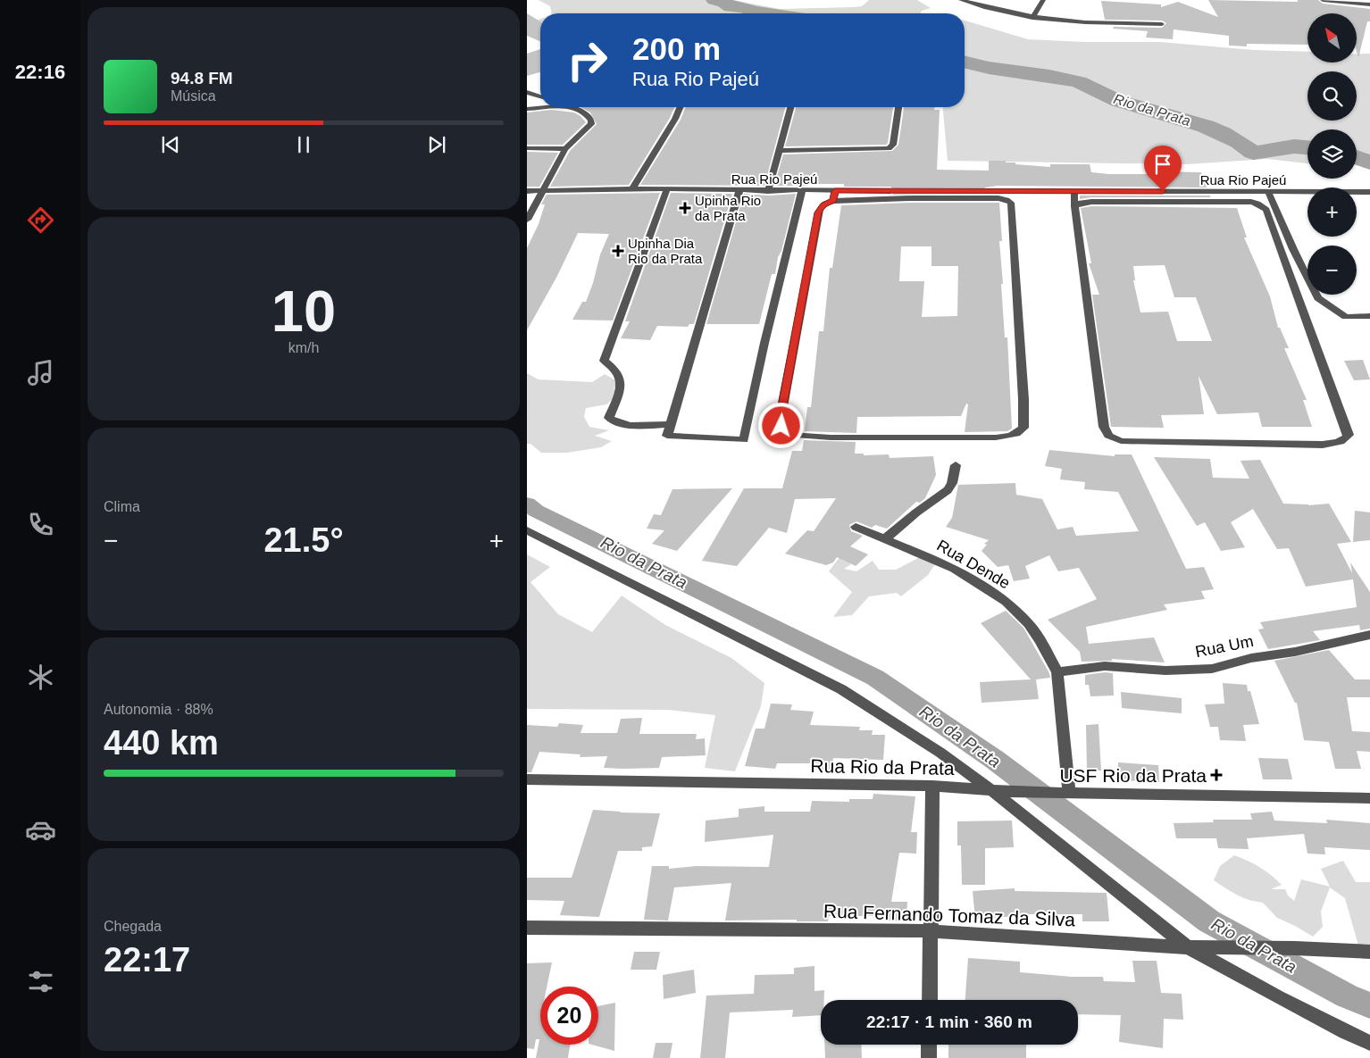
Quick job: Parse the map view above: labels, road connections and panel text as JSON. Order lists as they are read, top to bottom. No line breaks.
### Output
{"streets":{"street":["Rua Rio Pajeú","Rua Dende","Rua Um","Rua Rio da Prata","Rua Fernando Tomaz da Silva"]},"crossings":[["Rua Dende","Rua Um"],["Rua Dende","Rua Rio da Prata"]],"water":["Rio da Prata"],"places":{"health":["Upinha Rio da Prata","Upinha Dia Rio da Prata","USF Rio da Prata"]},"north":"top left","page":{"tabs":"22:16","map_buttons":["+","−"],"turn":["200 m","Rua Rio Pajeú"],"song":["94.8 FM","Música"],"tile":[["10","km/h"],"Clima",["Autonomia · 88%","440 km"],["Chegada","22:17"]],"heat":["−","21.5°","+"],"limit":"20","trip":"22:17 · 1 min · 360 m"}}
